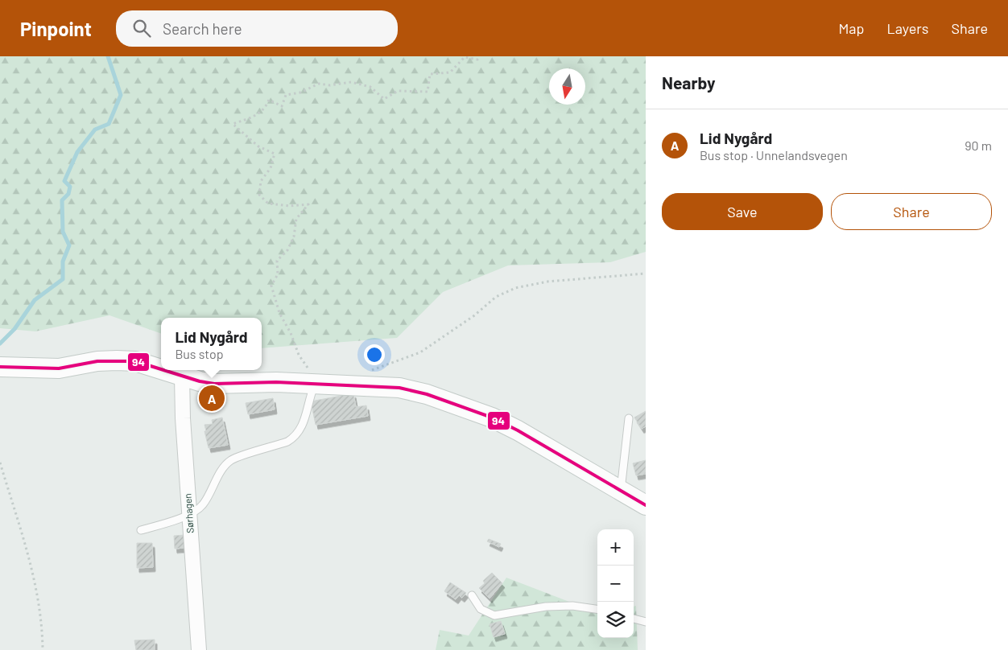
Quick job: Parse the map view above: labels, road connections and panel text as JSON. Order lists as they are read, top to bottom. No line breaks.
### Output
{"streets":{"street":["Sørhagen"]},"lines":["transit line 94"],"north":"bottom","page":{"header":"Pinpoint","search":"Search here","nav":["Map","Layers","Share"],"heading":"Nearby","list":[{"mark":"A","name":"Lid Nygård","note":"Bus stop · Unnelandsvegen","value":"90 m"}],"buttons":["Save","Share"],"popup":["Lid Nygård","Bus stop"],"pins":"A","map_buttons":["+","−"]}}
